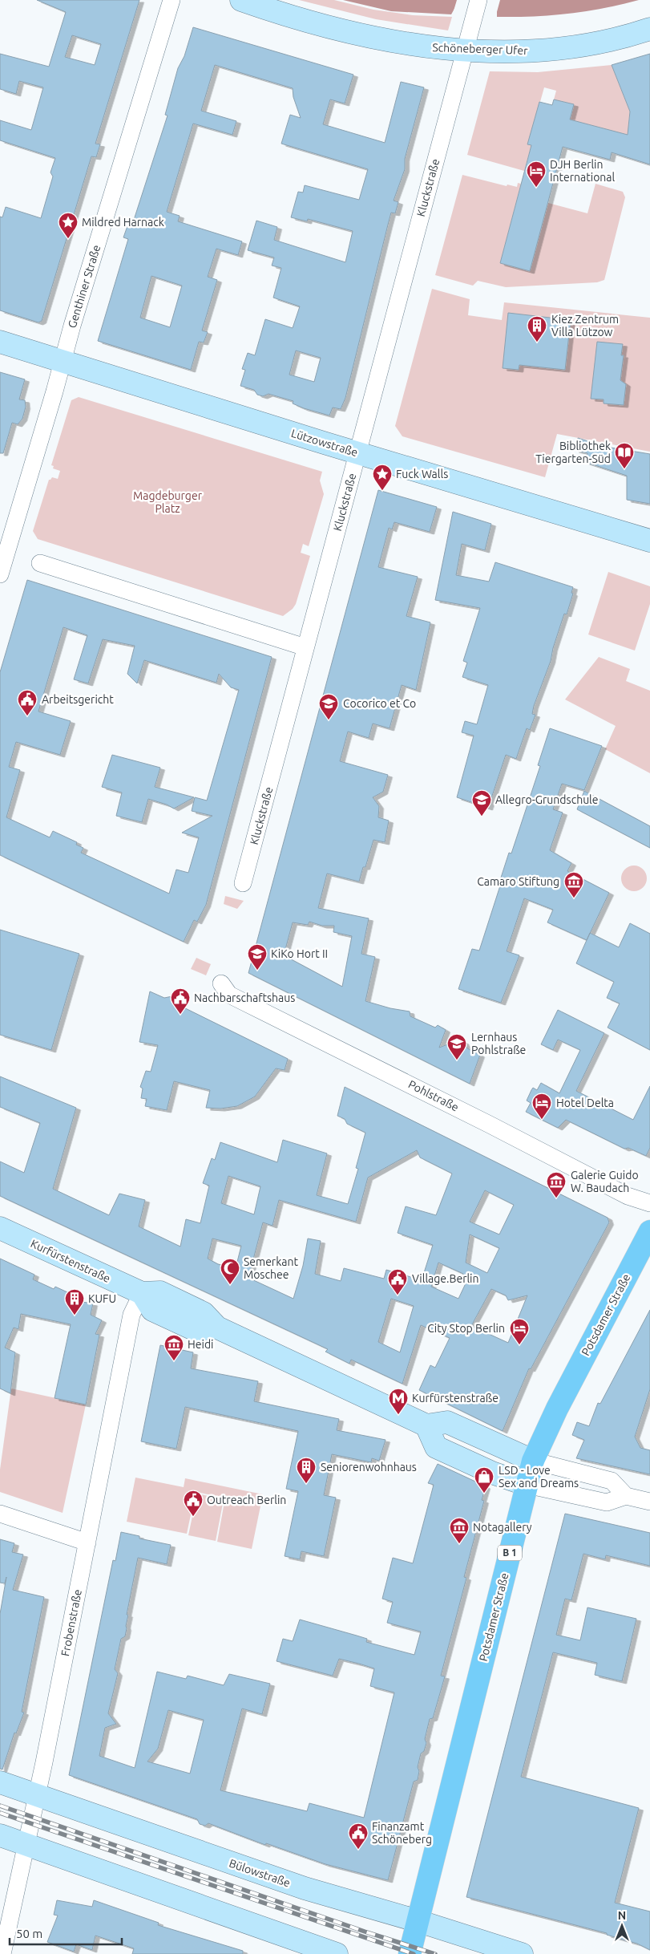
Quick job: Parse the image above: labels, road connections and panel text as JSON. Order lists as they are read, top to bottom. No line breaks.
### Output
{"streets":{"main road":["Potsdamer Straße","B 1"],"street":["Schöneberger Ufer","Kluckstraße","Genthiner Straße","Lützowstraße","Pohlstraße","Kurfürstenstraße","Frobenstraße","Bülowstraße"]},"crossings":[["Schöneberger Ufer","Kluckstraße"],["Kluckstraße","Lützowstraße"],["Genthiner Straße","Lützowstraße"],["Kurfürstenstraße","Frobenstraße"],["Potsdamer Straße","Bülowstraße"],["Frobenstraße","Bülowstraße"]],"parks":["Magdeburger Platz"],"places":{"hotel":["DJH Berlin International","Hotel Delta","City Stop Berlin"],"place":["Mildred Harnack","Fuck Walls"],"building":["Kiez Zentrum Villa Lützow","KUFU","Seniorenwohnhaus"],"library":["Bibliothek Tiergarten-Süd"],"public building":["Arbeitsgericht","Nachbarschaftshaus","Village.Berlin","Outreach Berlin","Finanzamt Schöneberg"],"school or university":["Cocorico et Co","Allegro-Grundschule","KiKo Hort II","Lernhaus Pohlstraße"],"museum":["Camaro Stiftung","Galerie Guido W. Baudach","Heidi","Notagallery"],"mosque":["Semerkant Moschee"],"metro station":["Kurfürstenstraße"],"shop":["LSD - Love Sex and Dreams"]},"scale_bar":"50 m","north":"top"}
